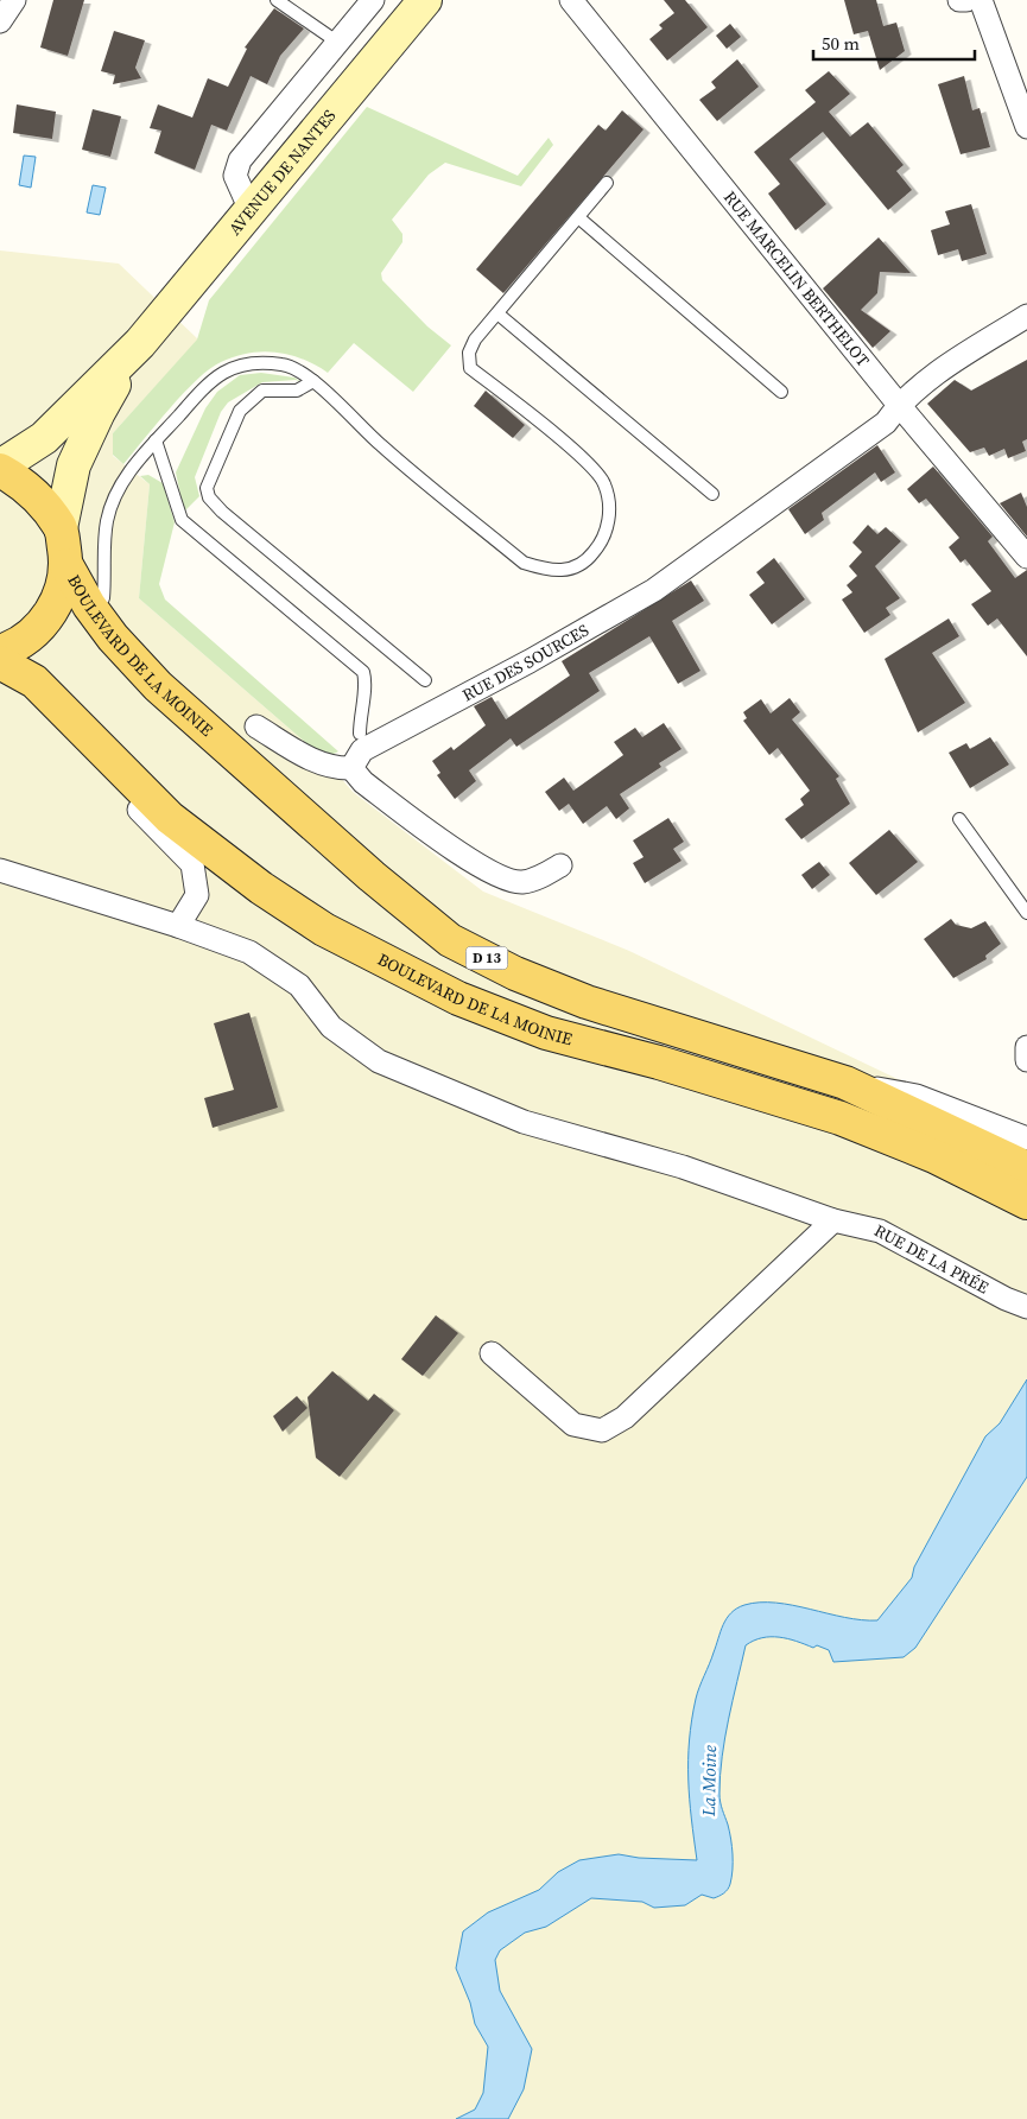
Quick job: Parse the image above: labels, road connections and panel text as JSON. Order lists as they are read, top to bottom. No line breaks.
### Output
{"streets":{"main road":["AVENUE DE NANTES","BOULEVARD DE LA MOINIE","D 13"],"street":["RUE MARCELIN BERTHELOT","RUE DES SOURCES","RUE DE LA PRÉE"]},"crossings":[["RUE MARCELIN BERTHELOT","RUE DES SOURCES"]],"water":["La Moine"],"scale_bar":"50 m"}
